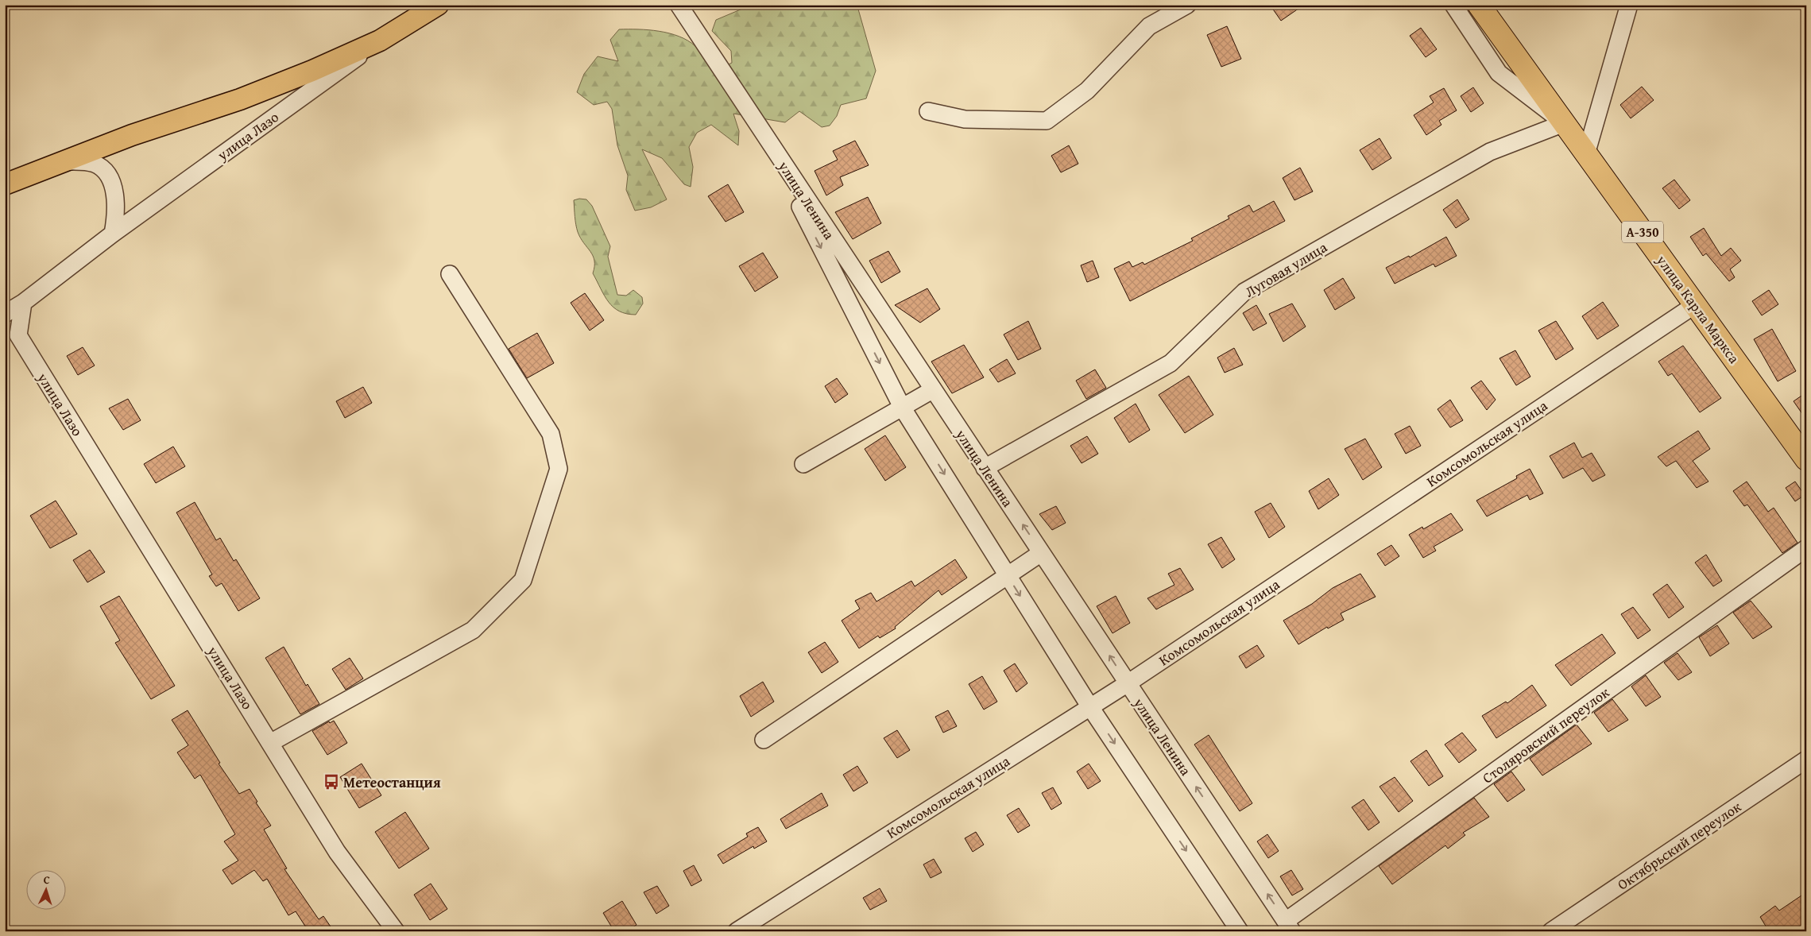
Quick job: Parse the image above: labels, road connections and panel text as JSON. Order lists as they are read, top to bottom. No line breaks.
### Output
{"streets":{"highway":["А-350","улица Карла Маркса"],"main road":["улица Лазо"],"street":["улица Ленина","Луговая улица","Комсомольская улица","Столяровский переулок","Октябрьский переулок"]},"crossings":[["улица Ленина","Луговая улица"],["улица Ленина","Комсомольская улица"],["улица Ленина","Столяровский переулок"],["Луговая улица","улица Карла Маркса"],["улица Карла Маркса","Комсомольская улица"]],"places":{"bus stop":["Метеостанция"]},"north":"top"}
